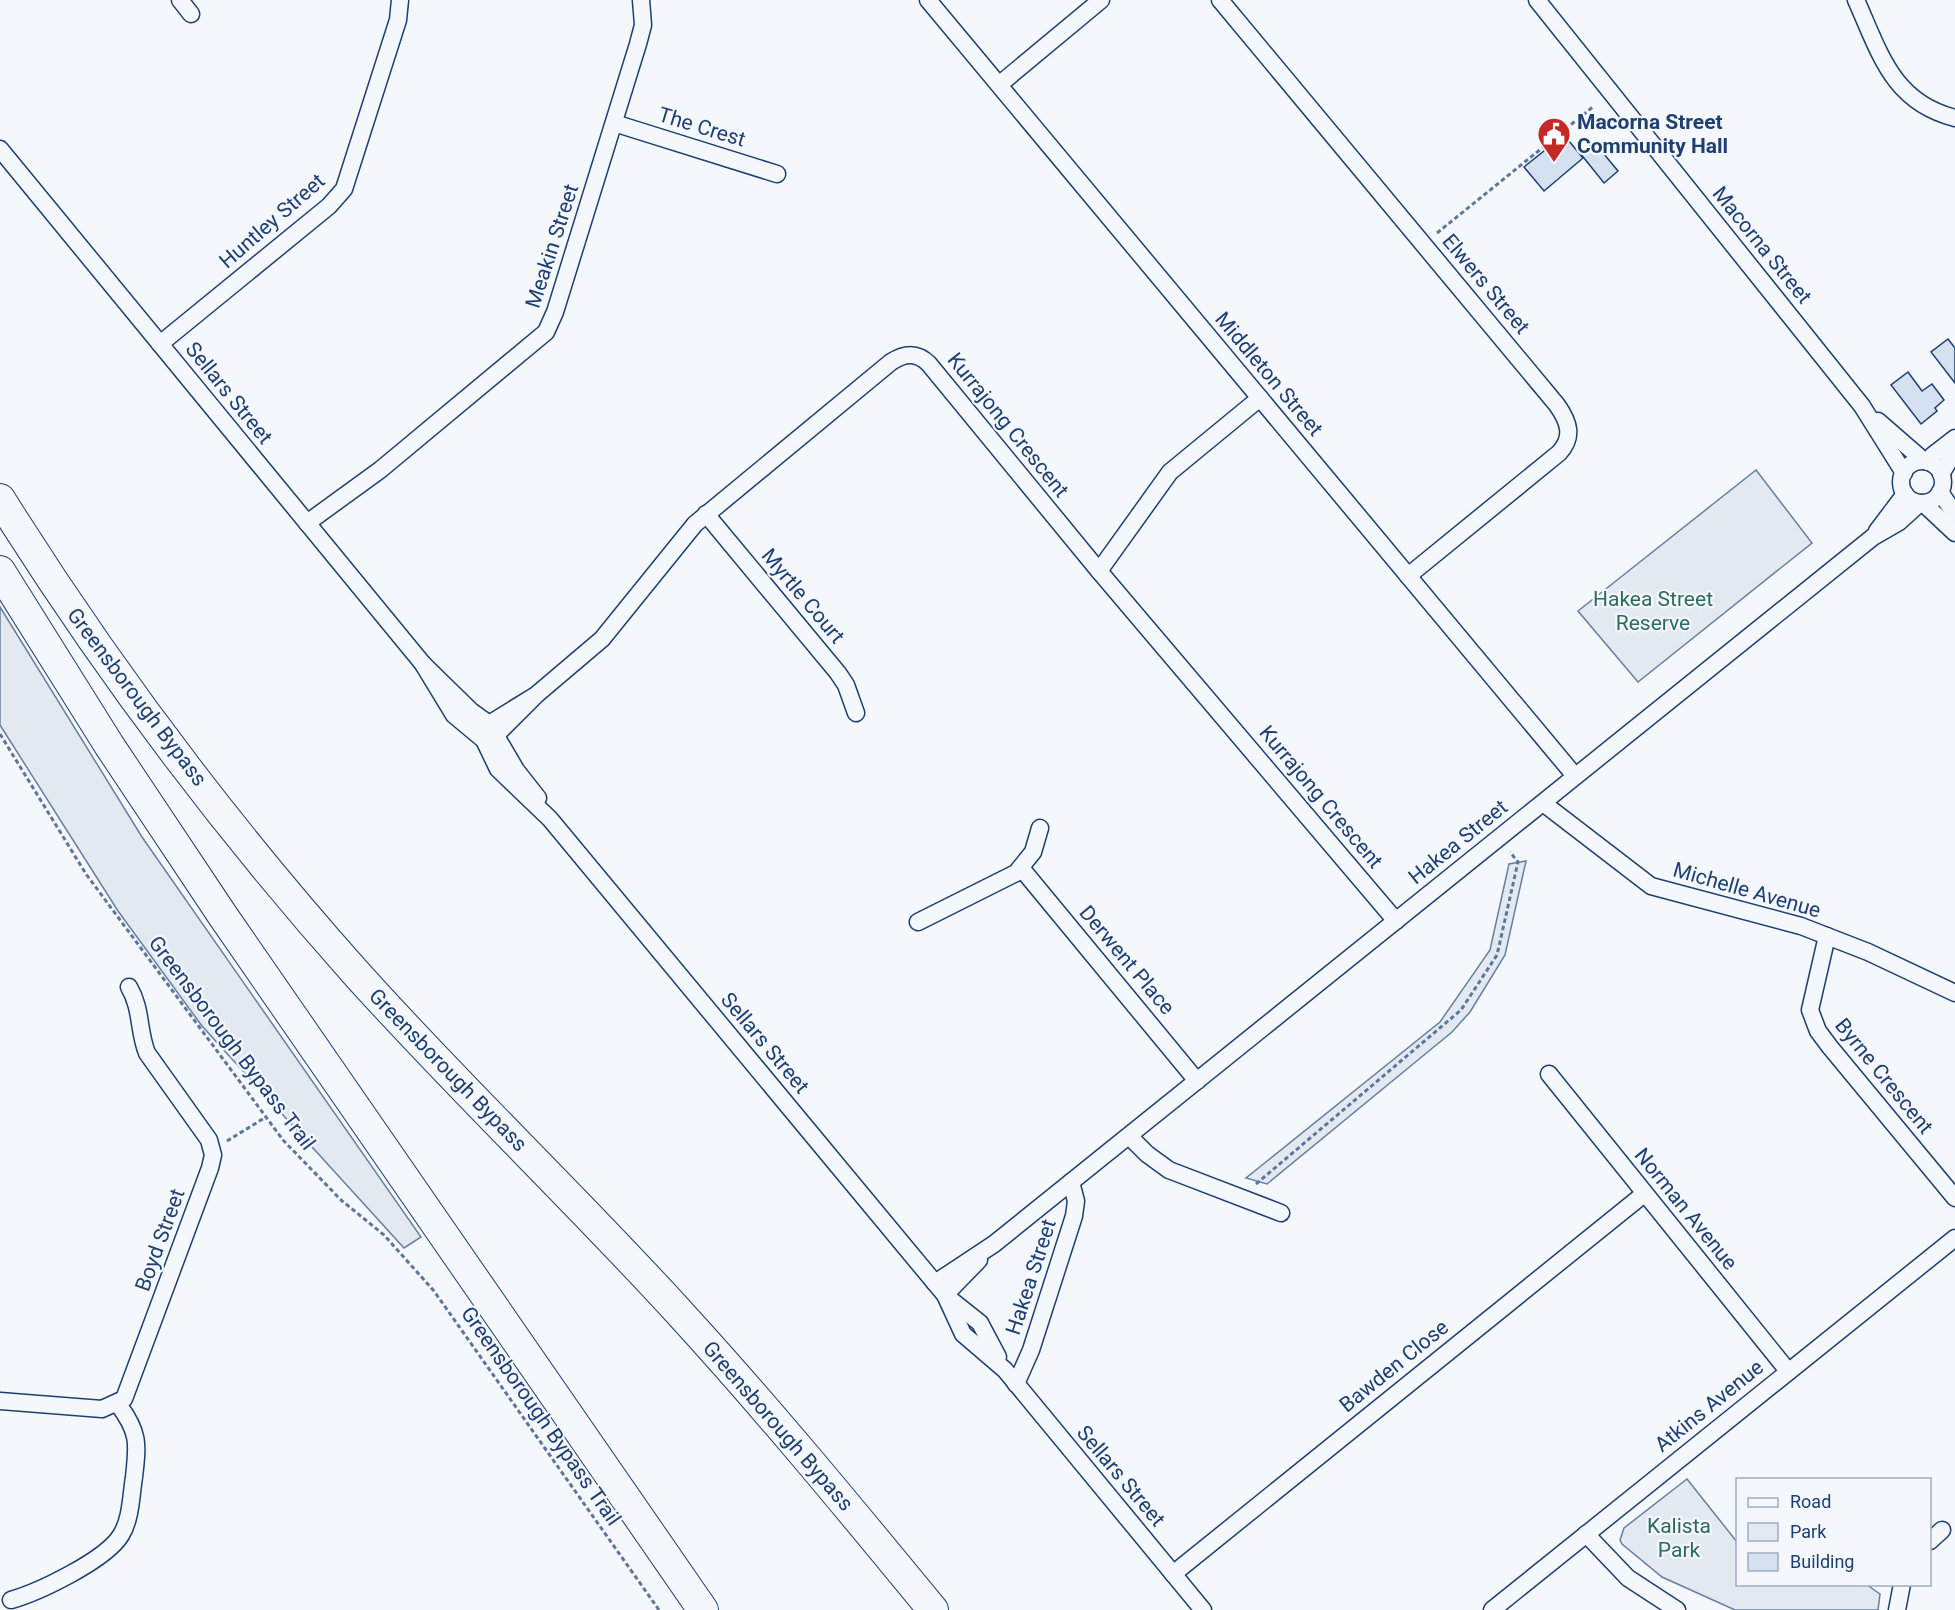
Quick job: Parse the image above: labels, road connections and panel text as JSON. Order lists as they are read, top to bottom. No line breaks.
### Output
{"streets":{"highway":["Greensborough Bypass"],"street":["The Crest","Huntley Street","Macorna Street","Meakin Street","Elwers Street","Middleton Street","Sellars Street","Kurrajong Crescent","Myrtle Court","Hakea Street","Michelle Avenue","Derwent Place","Byrne Crescent","Norman Avenue","Boyd Street","Bawden Close","Atkins Avenue"],"path":["Greensborough Bypass Trail"]},"crossings":[["The Crest","Meakin Street"],["Huntley Street","Sellars Street"],["Macorna Street","Hakea Street"],["Meakin Street","Sellars Street"],["Elwers Street","Middleton Street"],["Middleton Street","Hakea Street"],["Sellars Street","Kurrajong Crescent"],["Sellars Street","Hakea Street"],["Sellars Street","Bawden Close"],["Kurrajong Crescent","Myrtle Court"],["Kurrajong Crescent","Hakea Street"],["Hakea Street","Michelle Avenue"],["Hakea Street","Derwent Place"],["Michelle Avenue","Byrne Crescent"],["Norman Avenue","Bawden Close"],["Norman Avenue","Atkins Avenue"]],"parks":["Hakea Street Reserve","Kalista Park"],"places":{"public building":["Macorna Street Community Hall"]},"legend":["Road","Park","Building"]}
